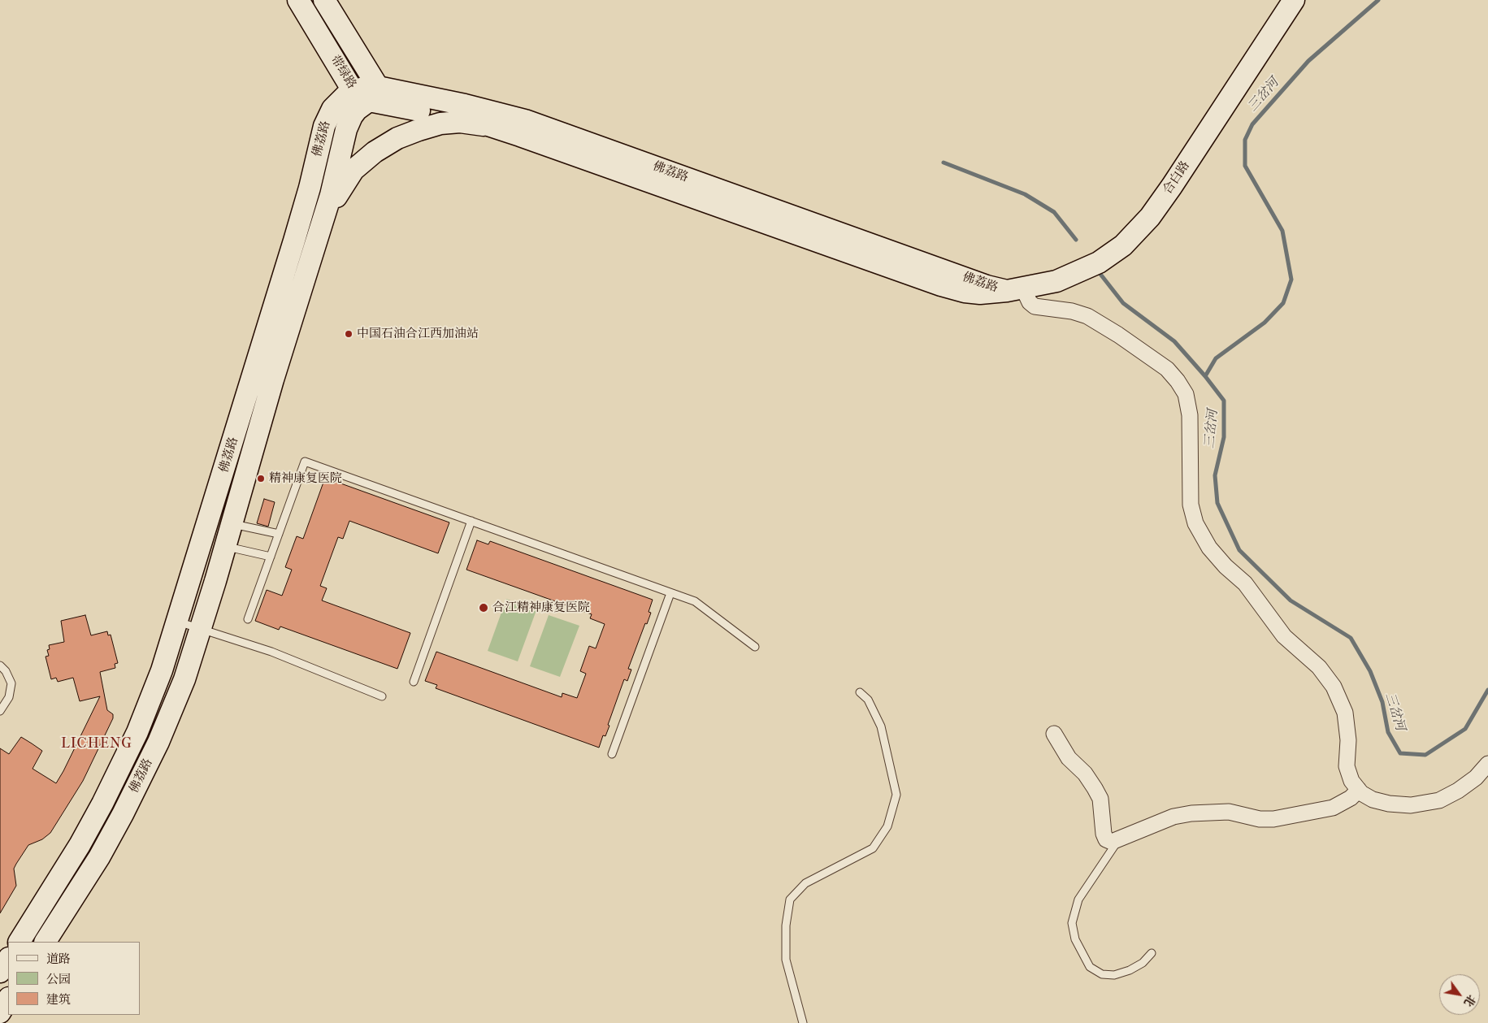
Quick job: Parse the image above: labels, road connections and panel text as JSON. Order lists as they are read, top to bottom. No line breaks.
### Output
{"streets":{"main road":["带绿路","佛荔路","合白路"]},"crossings":[["带绿路","佛荔路"],["佛荔路","合白路"]],"districts":["LICHENG"],"water":["三岔河"],"places":["中国石油合江西加油站","精神康复医院","合江精神康复医院"],"legend":["道路","公园","建筑"],"north":"bottom right"}
